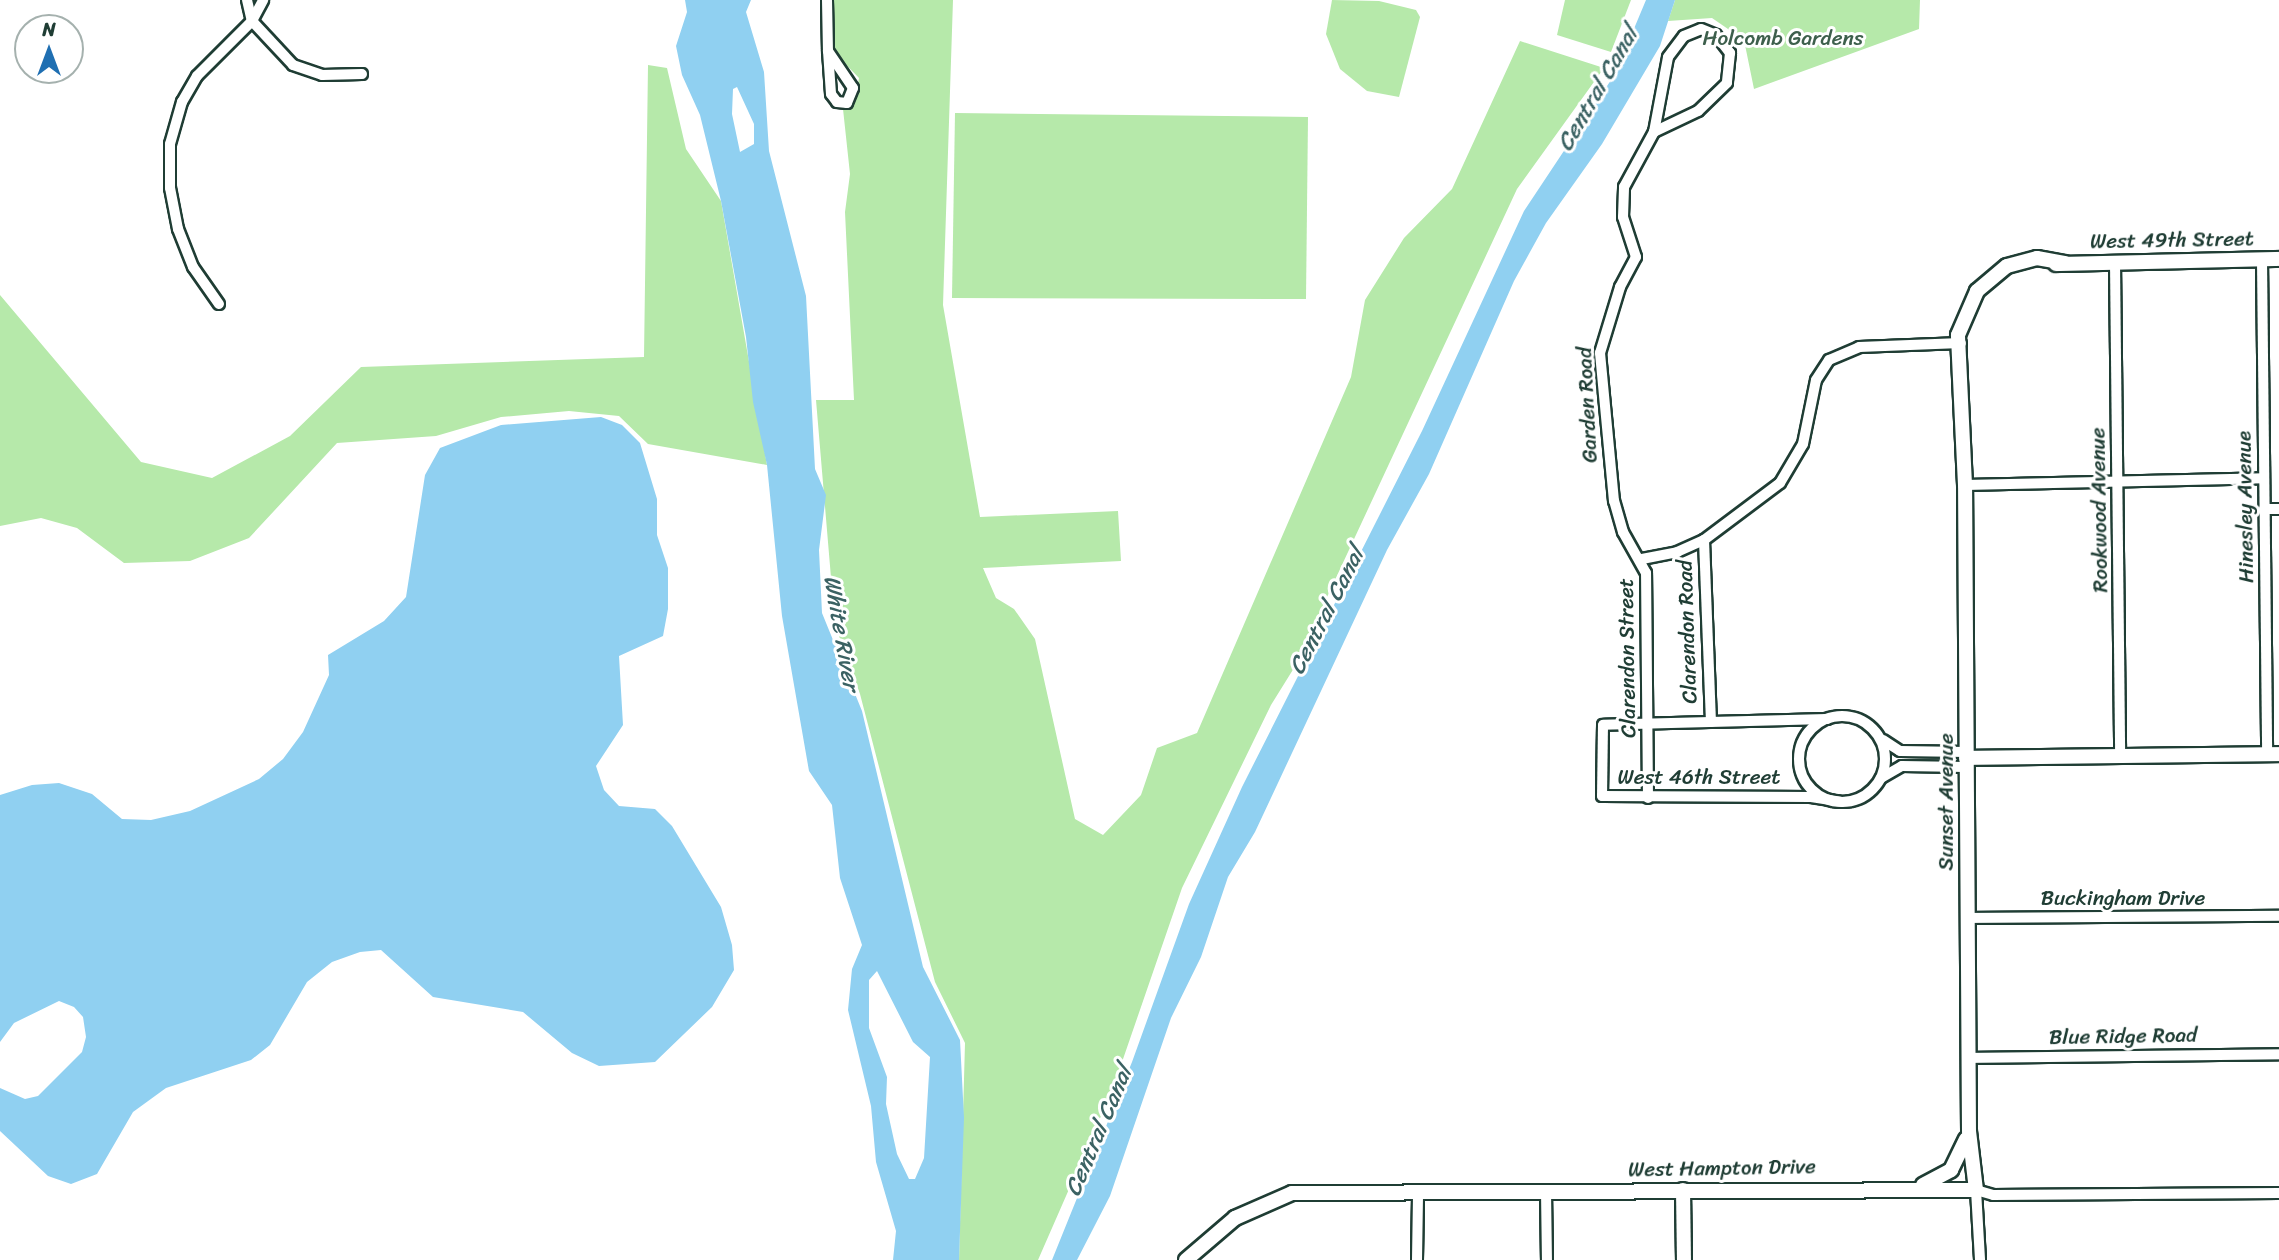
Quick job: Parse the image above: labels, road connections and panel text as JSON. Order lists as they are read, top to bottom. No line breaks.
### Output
{"streets":{"street":["West 49th Street","Garden Road","Hinesley Avenue","Rookwood Avenue","Clarendon Road","Clarendon Street","West 46th Street","Sunset Avenue","Buckingham Drive","Blue Ridge Road","West Hampton Drive"]},"crossings":[["West 49th Street","Hinesley Avenue"],["West 49th Street","Rookwood Avenue"],["West 49th Street","Sunset Avenue"],["Garden Road","Clarendon Street"],["Hinesley Avenue","West 46th Street"],["Rookwood Avenue","West 46th Street"],["Clarendon Road","West 46th Street"],["Clarendon Street","West 46th Street"],["West 46th Street","Sunset Avenue"],["Sunset Avenue","Buckingham Drive"],["Sunset Avenue","Blue Ridge Road"],["Sunset Avenue","West Hampton Drive"]],"water":["Central Canal","White River"],"parks":["Holcomb Gardens"],"north":"top"}
